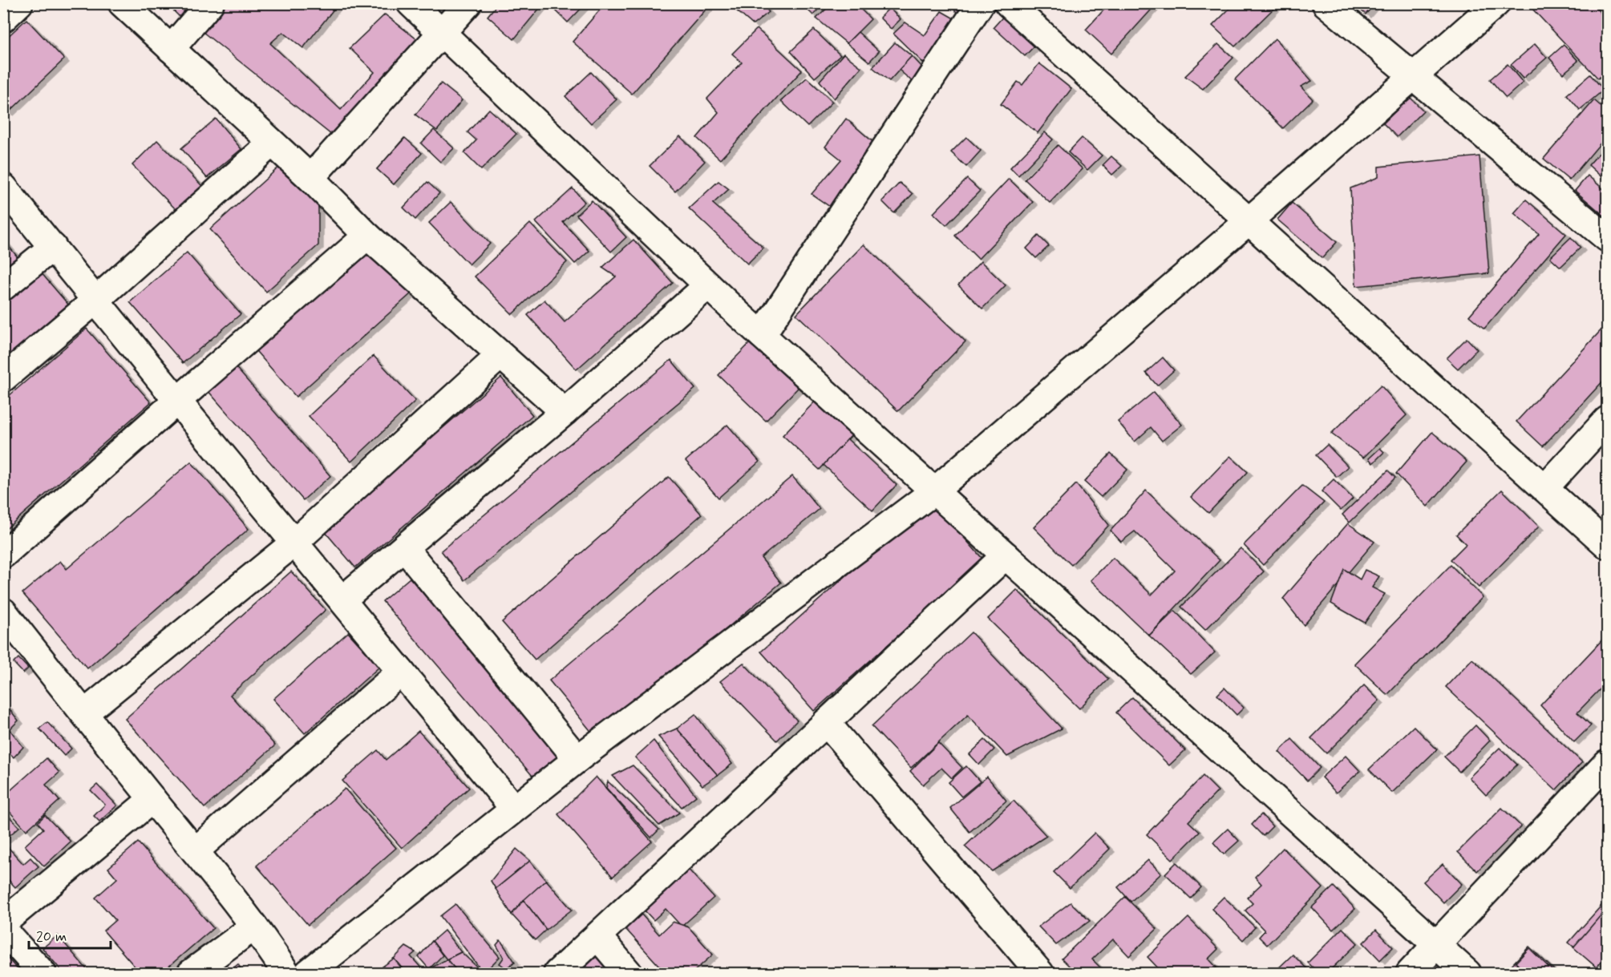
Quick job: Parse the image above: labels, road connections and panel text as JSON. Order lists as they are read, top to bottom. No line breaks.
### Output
{"scale_bar":"20 m"}
